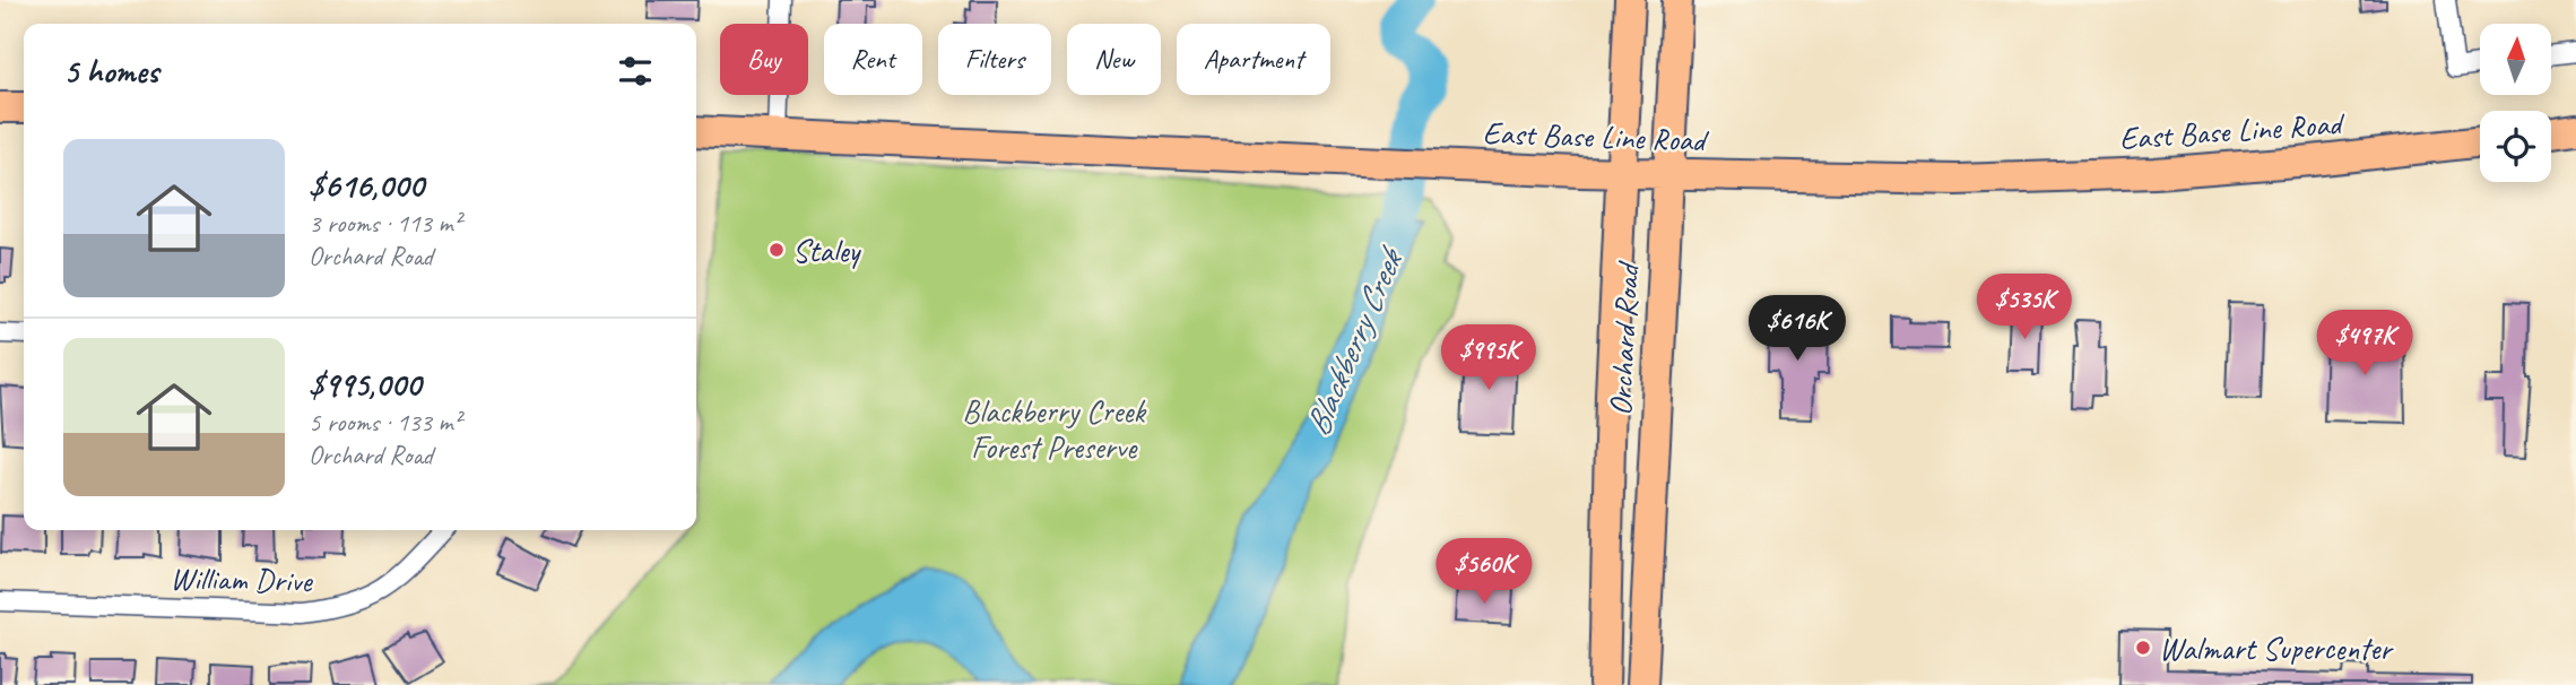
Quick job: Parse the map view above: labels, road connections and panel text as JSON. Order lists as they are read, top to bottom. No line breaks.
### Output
{"streets":{"main road":["East Base Line Road","Orchard Road"],"street":["William Drive"]},"crossings":[["East Base Line Road","Orchard Road"]],"water":["Blackberry Creek"],"parks":["Blackberry Creek Forest Preserve"],"places":["Staley","Walmart Supercenter"],"north":"top","page":{"chip":["Buy","Rent","Filters","New","Apartment"],"heading":"5 homes","list":[{"name":"$616,000","note":"3 rooms · 113 m² · Orchard Road"},{"name":"$995,000","note":"5 rooms · 133 m² · Orchard Road"}],"price":["$535K","$616K","$497K","$995K","$560K"]}}
